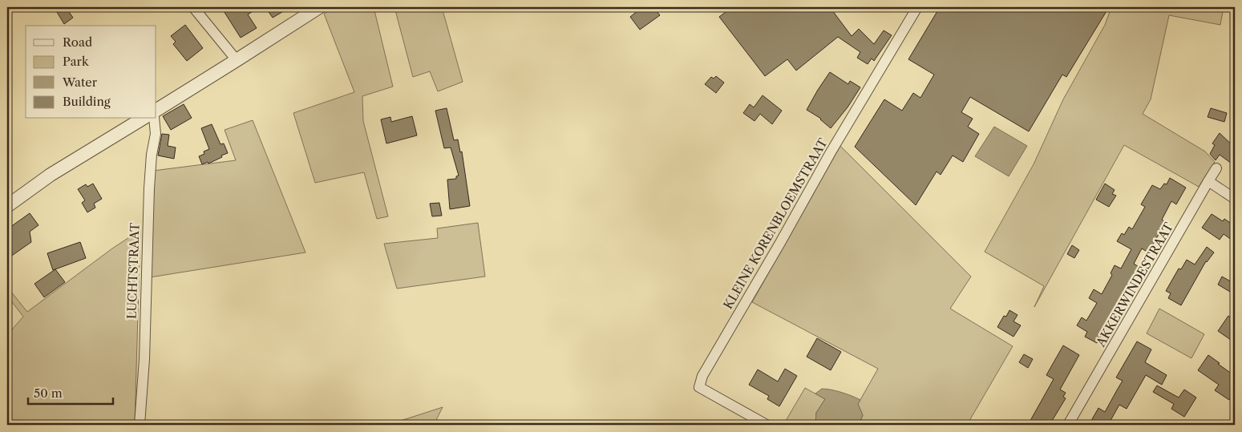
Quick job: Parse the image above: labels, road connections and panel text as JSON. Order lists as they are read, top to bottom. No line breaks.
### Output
{"streets":{"street":["KLEINE KORENBLOEMSTRAAT","LUCHTSTRAAT","AKKERWINDESTRAAT"]},"legend":["Road","Park","Water","Building"],"scale_bar":"50 m"}
